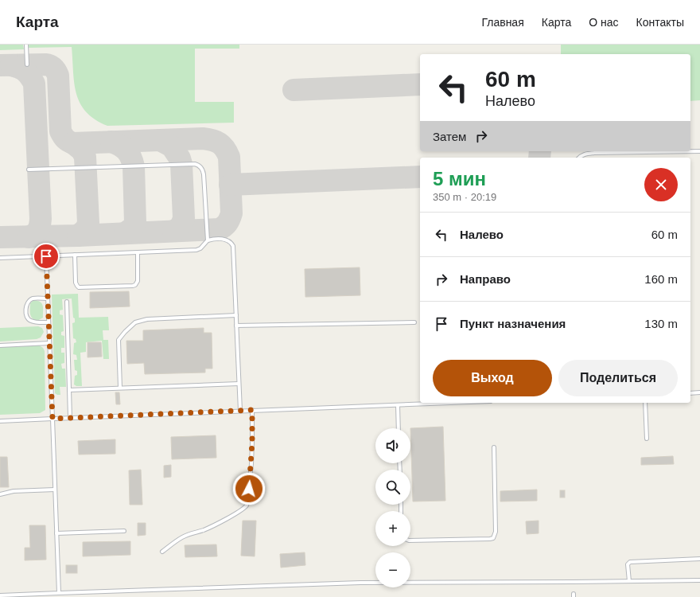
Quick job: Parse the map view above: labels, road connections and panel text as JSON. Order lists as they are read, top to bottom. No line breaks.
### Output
{"page":{"header":"Карта","nav":["Главная","Карта","О нас","Контакты"],"turn":["60 m","Налево"],"then":"Затем","heading":["5 мин","350 m · 20:19"],"list":[{"name":"Налево","value":"60 m"},{"name":"Направо","value":"160 m"},{"name":"Пункт назначения","value":"130 m"}],"buttons":["Выход","Поделиться"],"map_buttons":["+","−"]}}
